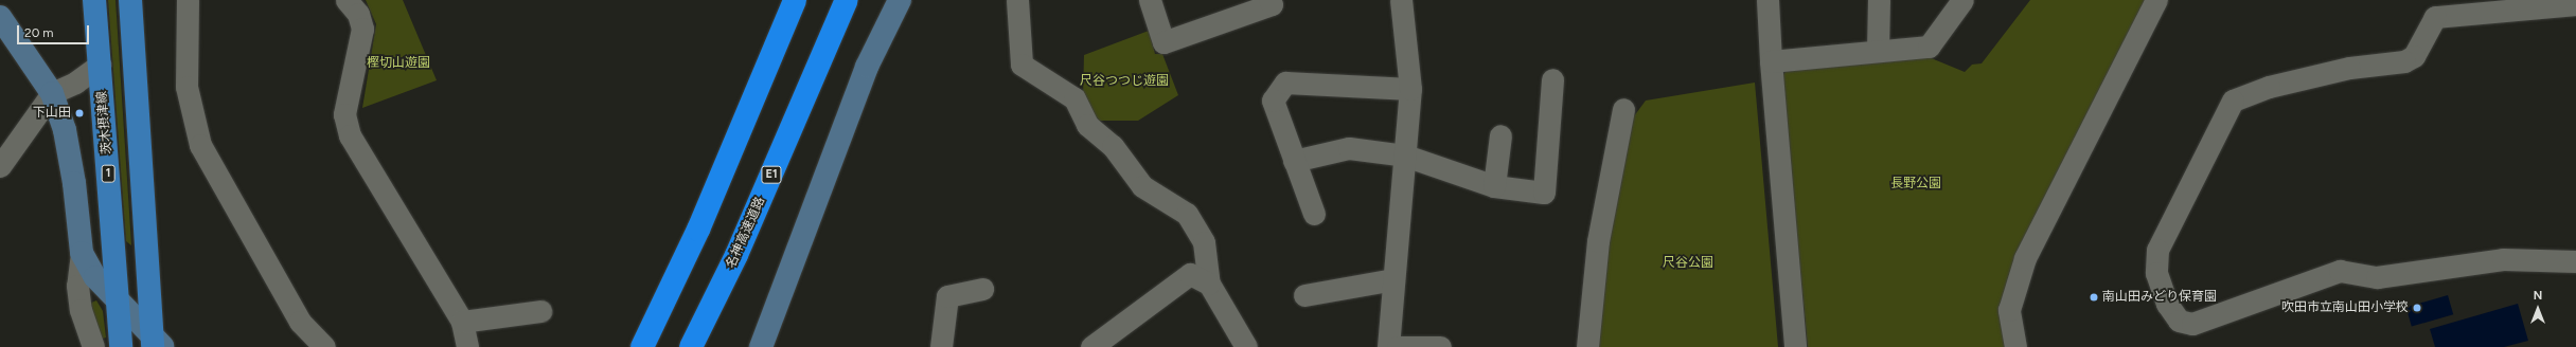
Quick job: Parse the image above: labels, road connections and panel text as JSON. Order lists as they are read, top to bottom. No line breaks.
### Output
{"streets":{"highway":["E1","名神高速道路"],"main road":["茨木摂津線","1"]},"parks":["樫切山遊園","尺谷つつじ遊園","長野公園","尺谷公園"],"places":["下山田","南山田みどり保育園","吹田市立南山田小学校"],"scale_bar":"20 m","north":"top"}
